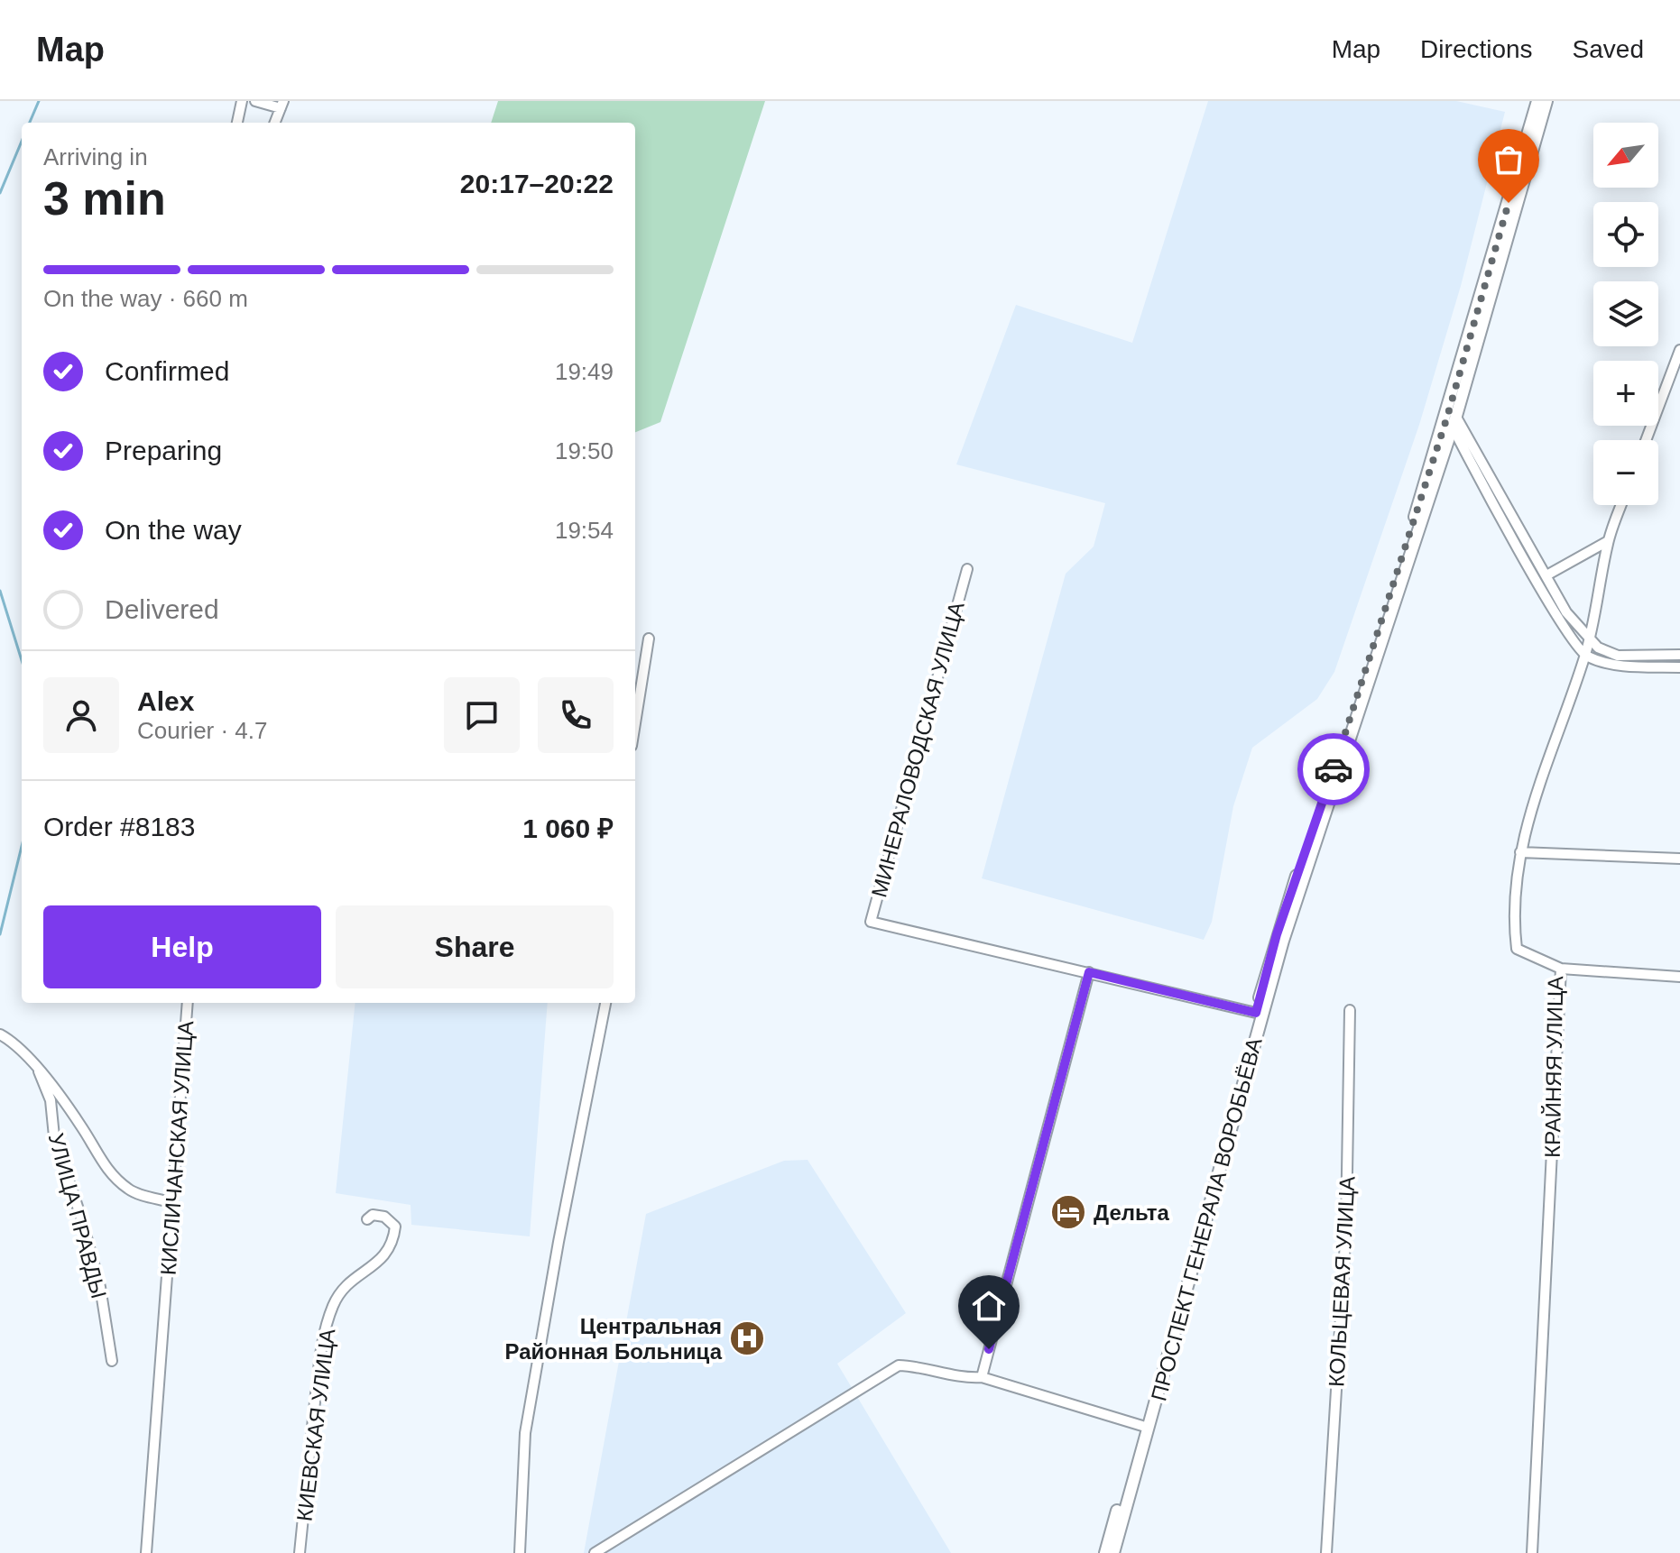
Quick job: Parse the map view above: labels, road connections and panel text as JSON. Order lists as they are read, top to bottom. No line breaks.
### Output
{"streets":{"main road":["ПРОСПЕКТ ГЕНЕРАЛА ВОРОБЬЁВА"],"street":["МИНЕРАЛОВОДСКАЯ УЛИЦА","КРАЙНЯЯ УЛИЦА","КИСЛИЧАНСКАЯ УЛИЦА","УЛИЦА ПРАВДЫ","КОЛЬЦЕВАЯ УЛИЦА","КИЕВСКАЯ УЛИЦА"]},"crossings":[["МИНЕРАЛОВОДСКАЯ УЛИЦА","ПРОСПЕКТ ГЕНЕРАЛА ВОРОБЬЁВА"],["КИСЛИЧАНСКАЯ УЛИЦА","УЛИЦА ПРАВДЫ"]],"places":{"hotel":["Дельта"],"hospital":["Центральная Районная Больница"]},"north":"bottom left","page":{"header":"Map","nav":["Map","Directions","Saved"],"map_buttons":["+","−"],"heading":["3 min","Arriving in","20:17–20:22"],"panel":["Alex","Courier · 4.7","Order #8183","1 060 ₽"],"bar":"On the way · 660 m","list":[["Confirmed","19:49"],["Preparing","19:50"],["On the way","19:54"],"Delivered"],"buttons":["Help","Share"]}}
